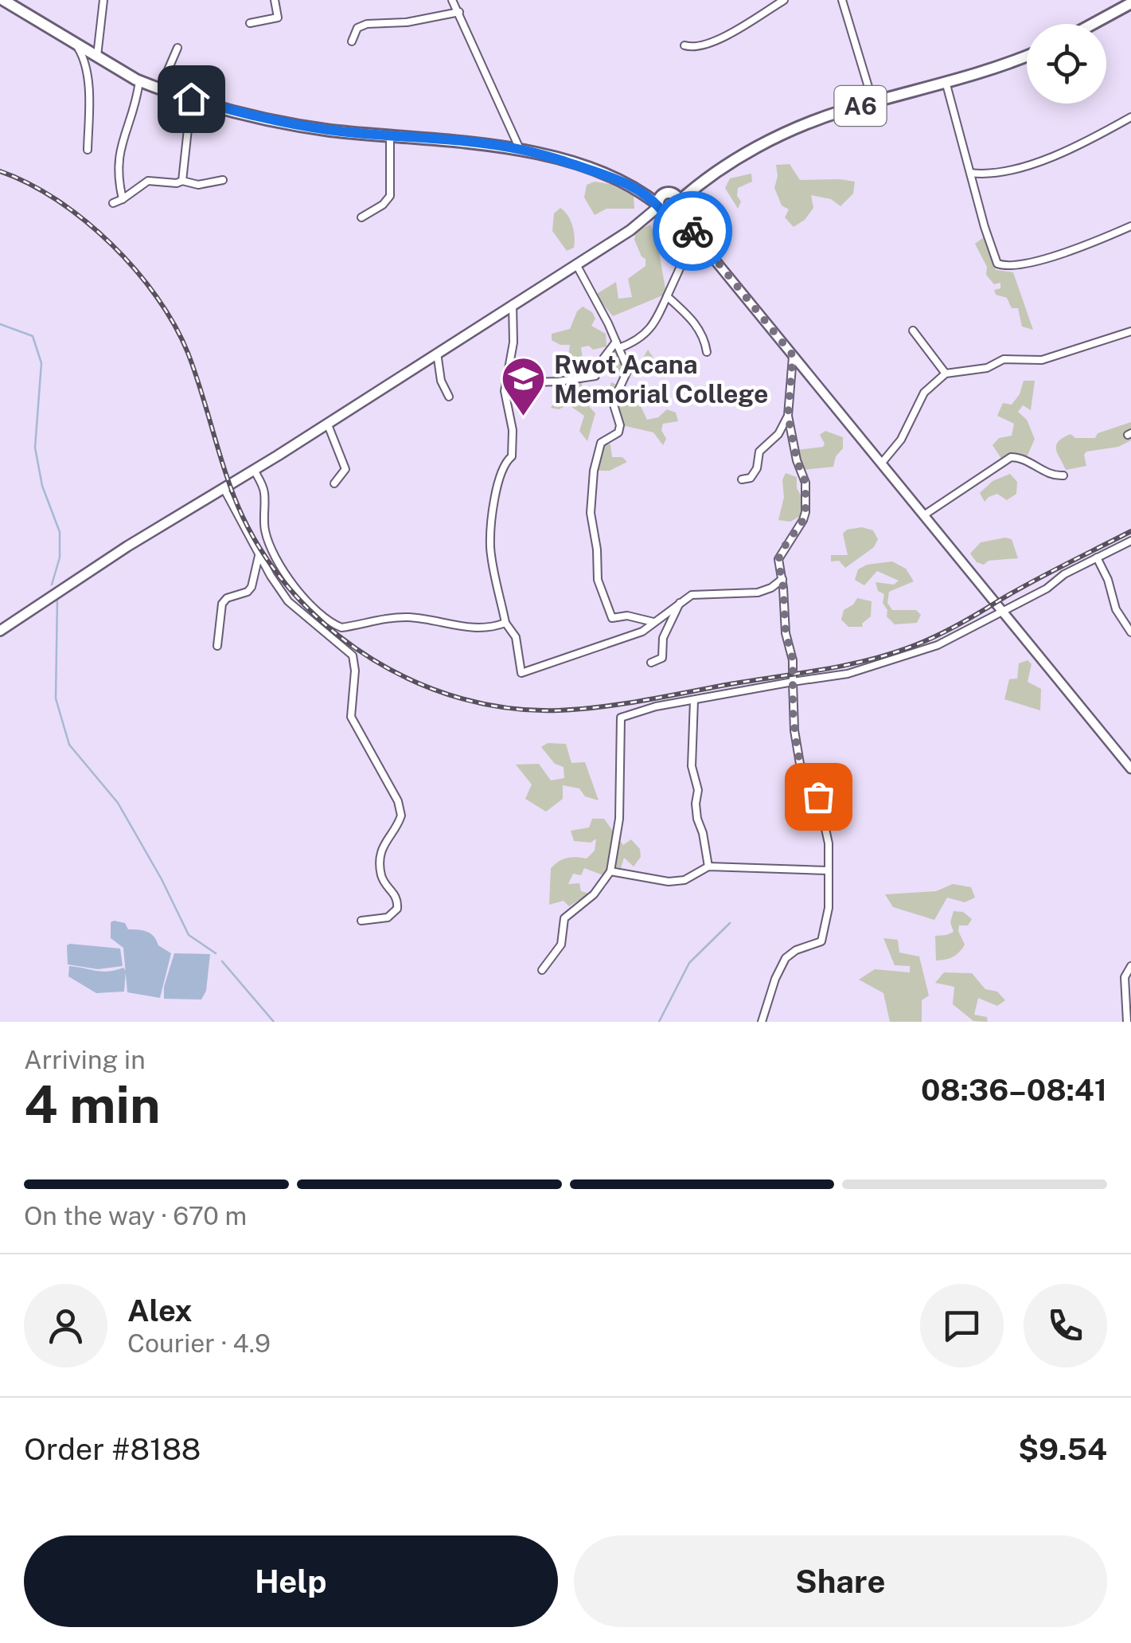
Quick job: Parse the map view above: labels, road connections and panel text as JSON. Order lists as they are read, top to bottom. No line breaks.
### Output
{"streets":{"main road":["A6"]},"places":{"school or university":["Rwot Acana Memorial College"]},"page":{"heading":["4 min","Arriving in","08:36–08:41"],"panel":["Alex","Courier · 4.9","Order #8188","$9.54"],"bar":"On the way · 670 m","buttons":["Help","Share"]}}
